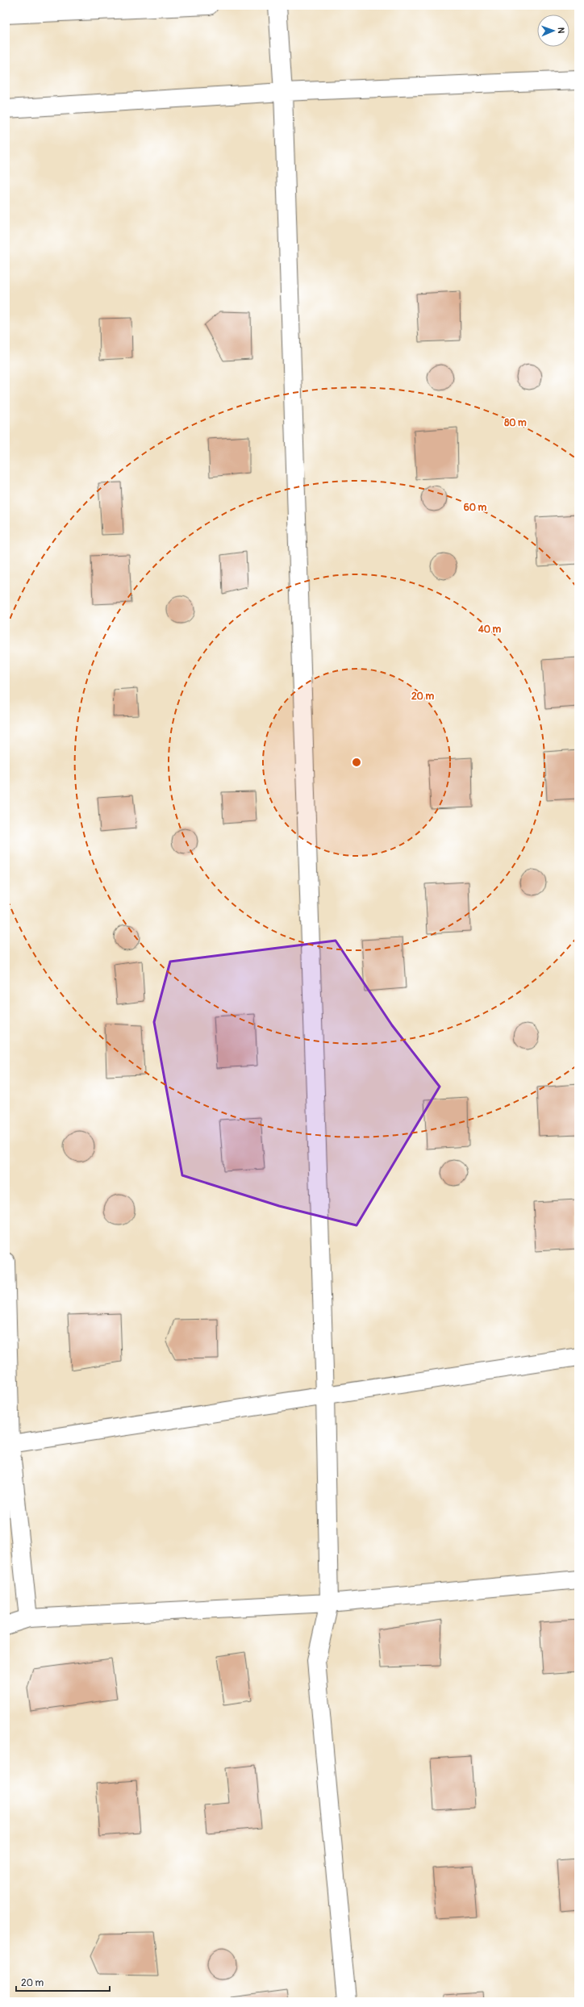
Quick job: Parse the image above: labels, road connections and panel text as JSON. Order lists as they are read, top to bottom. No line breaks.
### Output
{"scale_bar":"20 m","north":"right","rings":["80 m","60 m","40 m","20 m"]}
